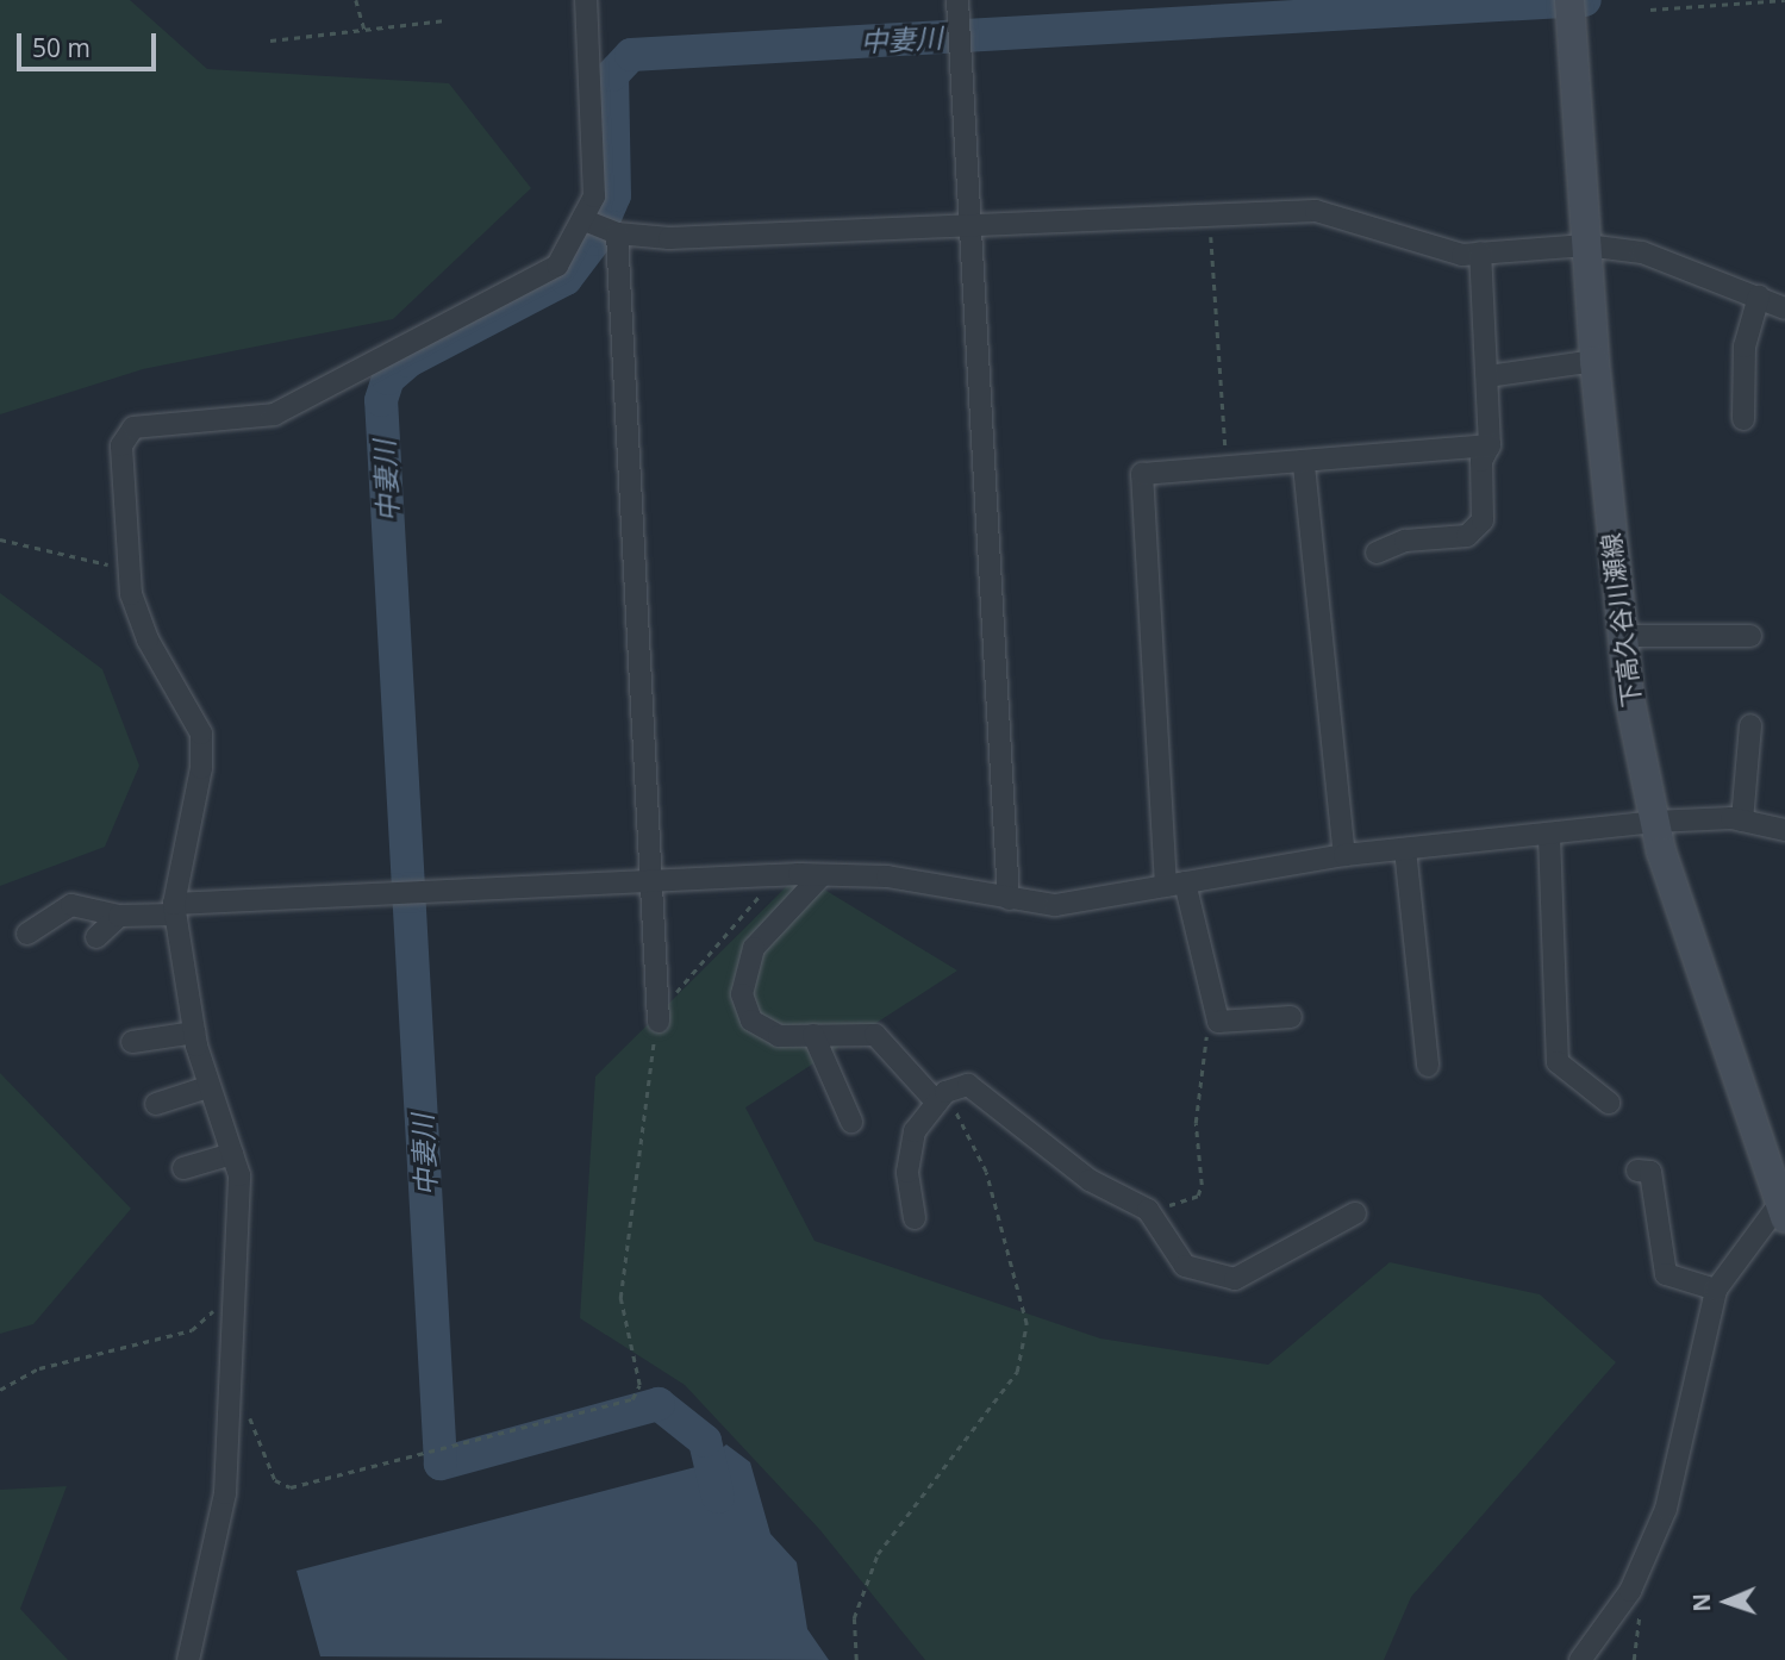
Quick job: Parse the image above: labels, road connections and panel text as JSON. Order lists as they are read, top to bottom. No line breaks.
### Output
{"streets":{"main road":["下高久谷川瀬線"]},"water":["中妻川"],"scale_bar":"50 m","north":"left"}
